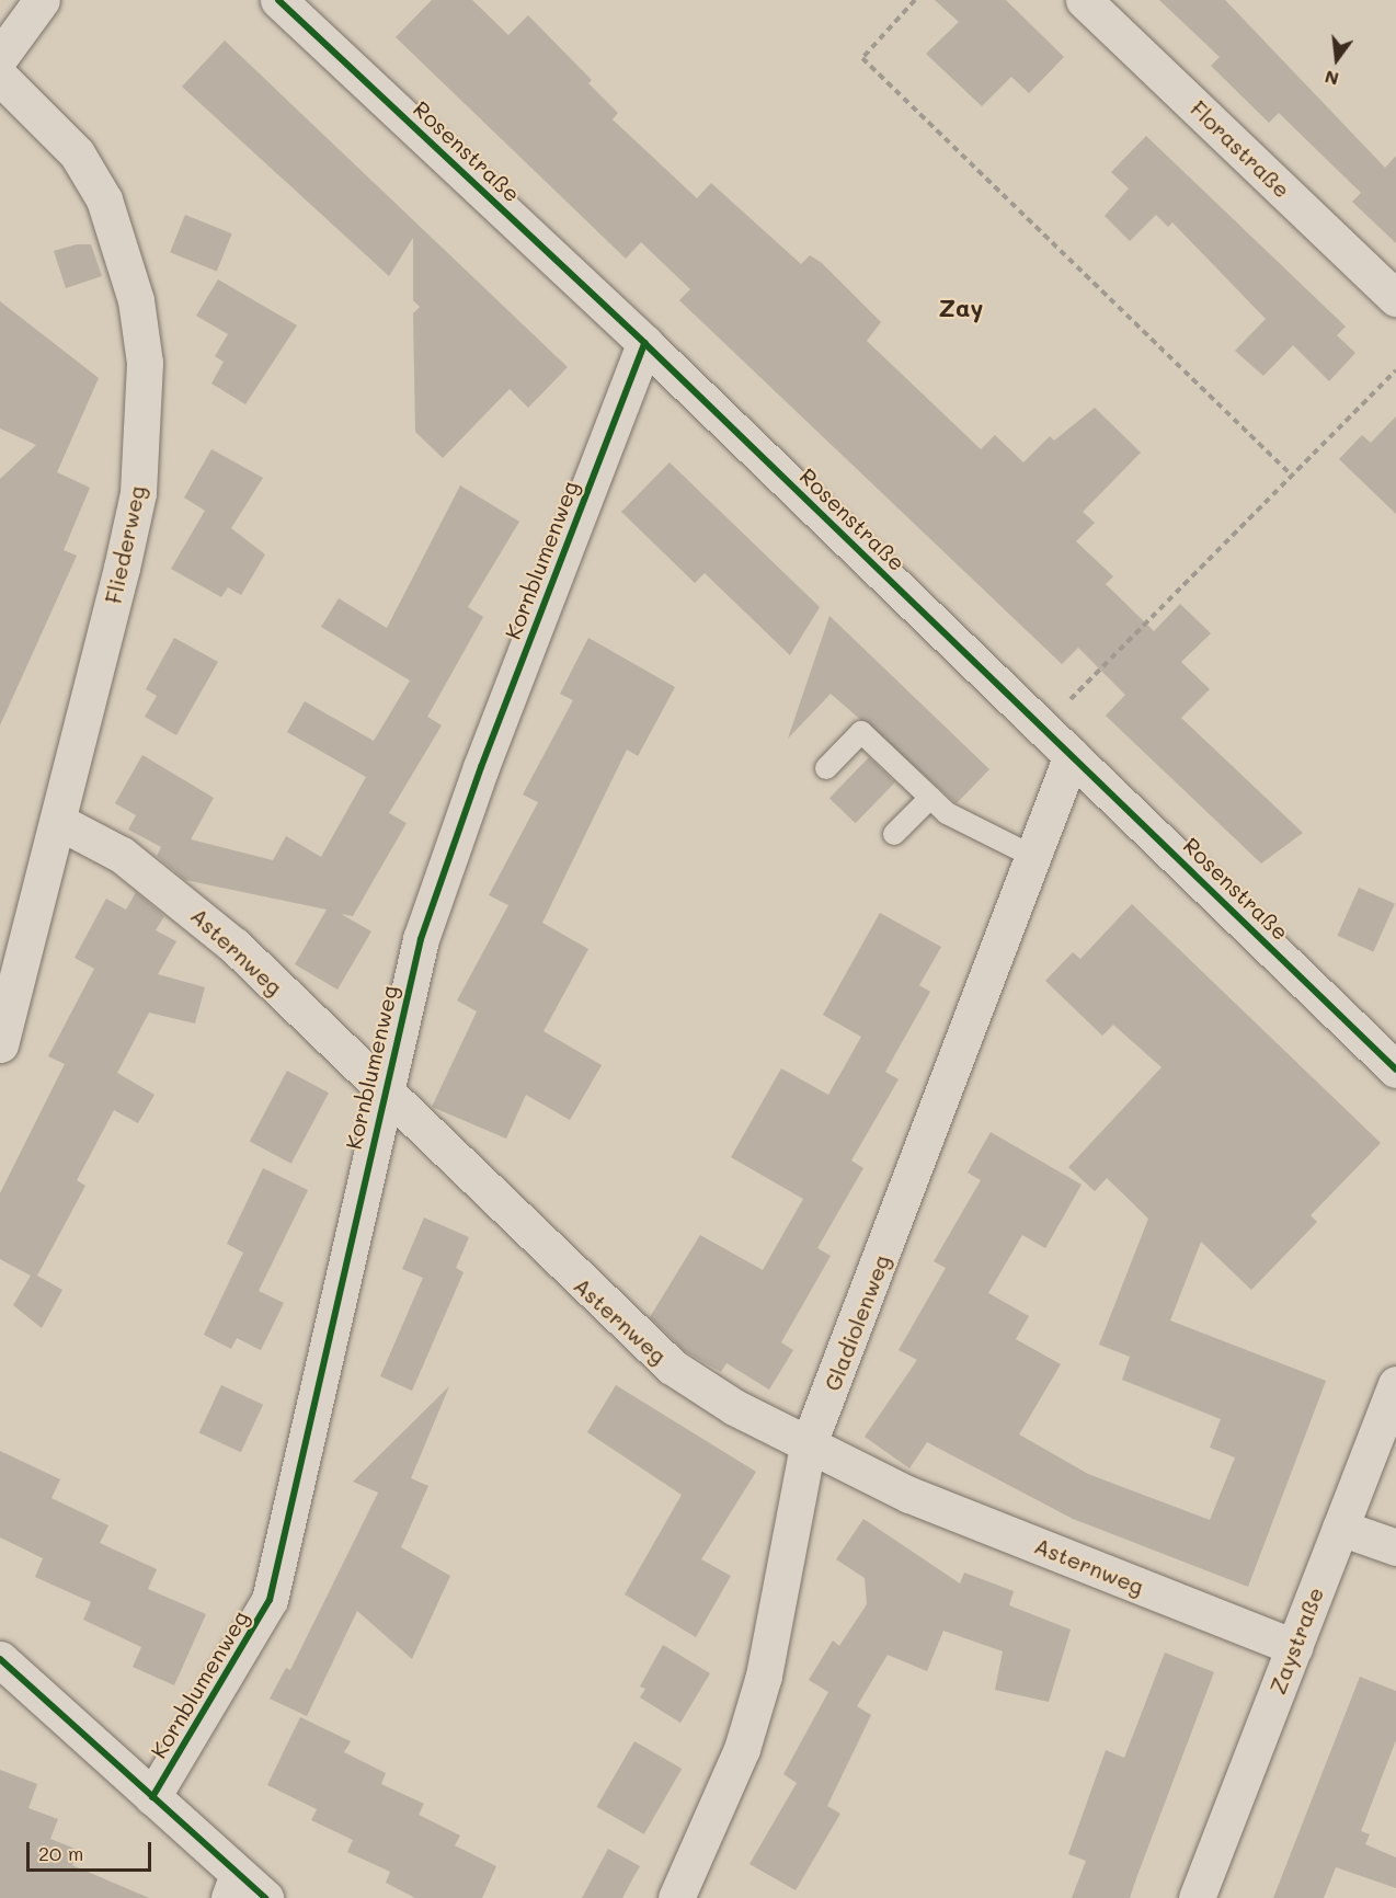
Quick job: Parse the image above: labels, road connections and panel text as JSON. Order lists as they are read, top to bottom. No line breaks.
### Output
{"streets":{"street":["Florastraße","Rosenstraße","Fliederweg","Kornblumenweg","Asternweg","Gladiolenweg","Zaystraße"]},"crossings":[["Rosenstraße","Kornblumenweg"],["Rosenstraße","Gladiolenweg"],["Fliederweg","Asternweg"],["Kornblumenweg","Asternweg"],["Asternweg","Gladiolenweg"],["Asternweg","Zaystraße"]],"districts":["Zay"],"scale_bar":"20 m","north":"bottom"}
